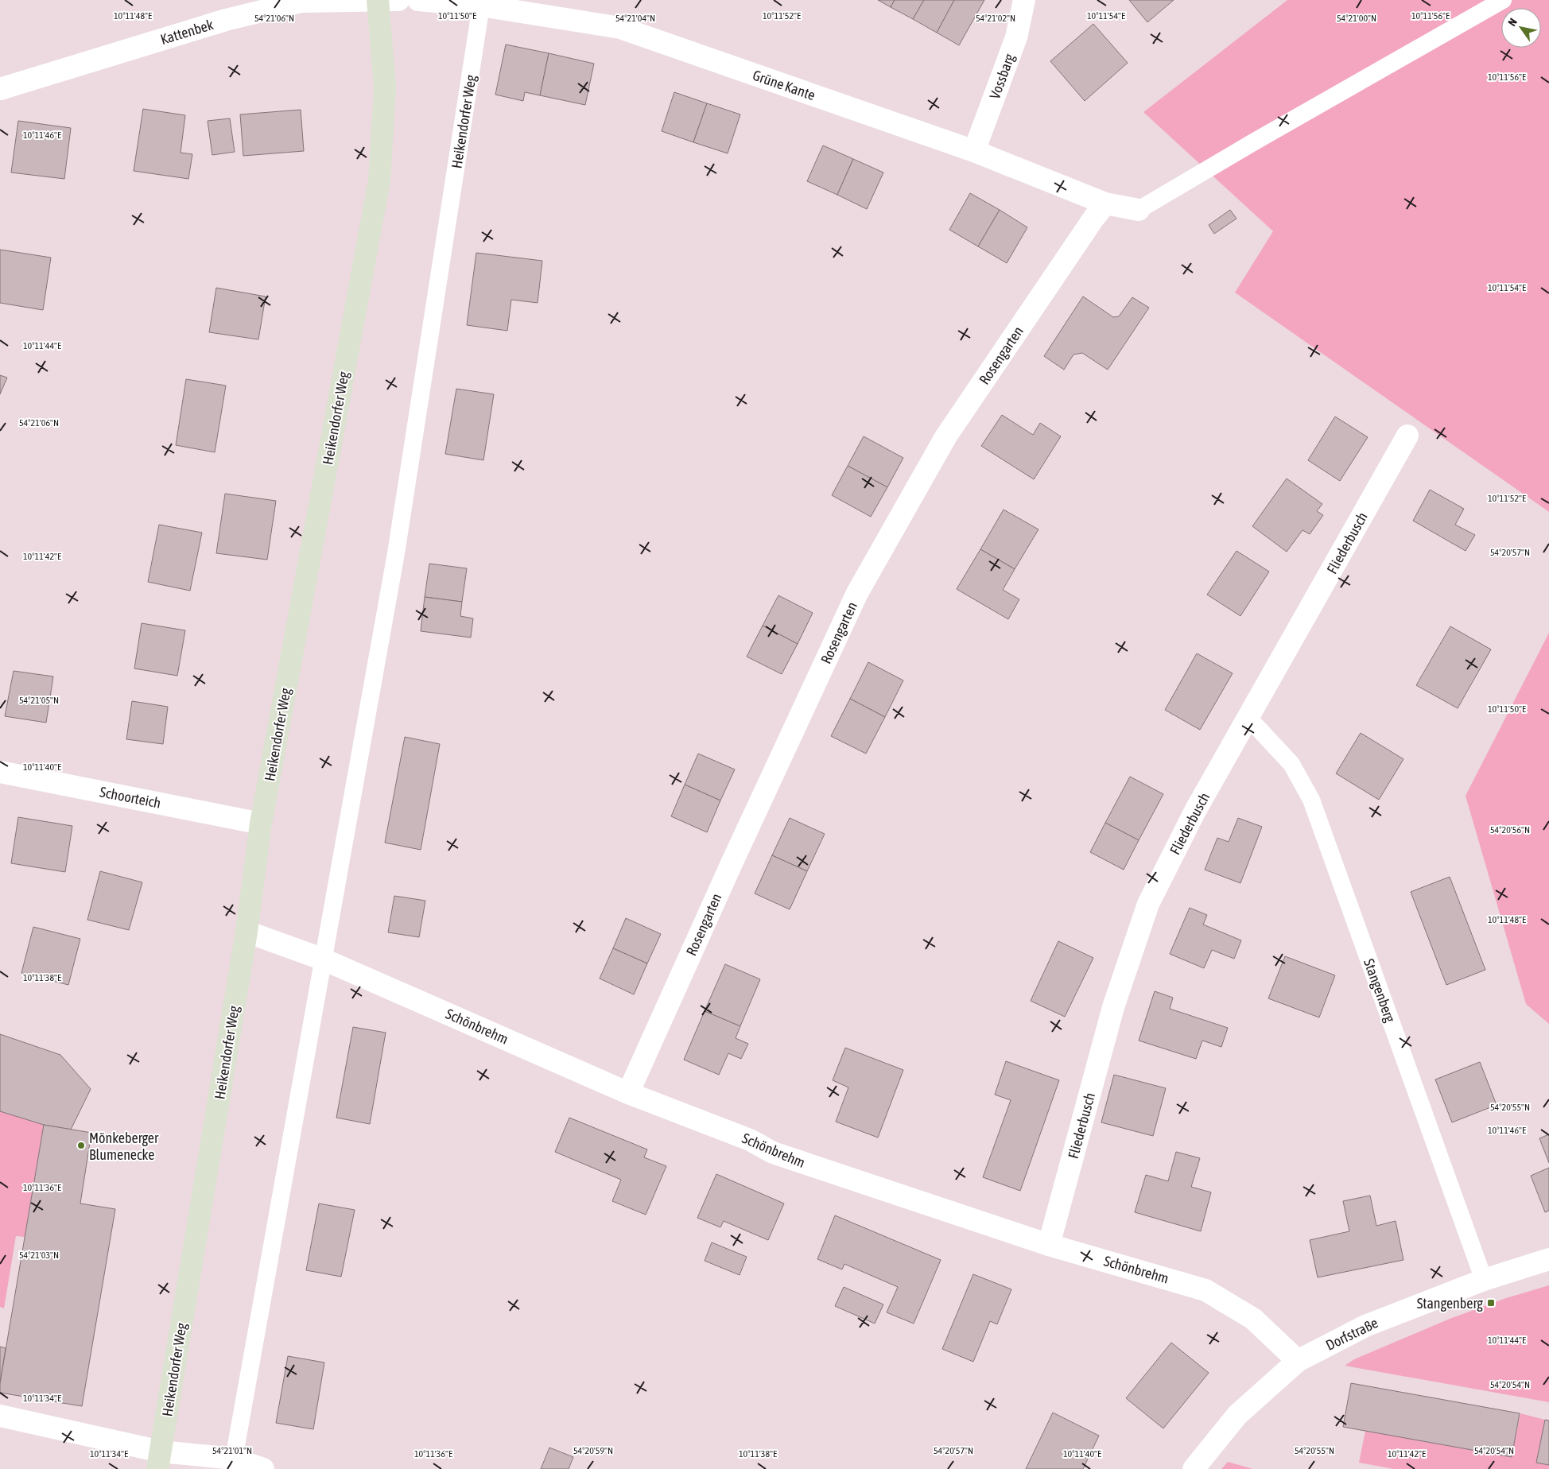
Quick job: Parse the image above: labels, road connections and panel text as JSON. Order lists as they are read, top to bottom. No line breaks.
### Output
{"streets":{"street":["Kattenbek","Vossbarg","Grüne Kante","Heikendorfer Weg","Rosengarten","Fliederbusch","Schoorteich","Schönbrehm","Dorfstraße"],"lane":["Stangenberg"]},"crossings":[["Kattenbek","Heikendorfer Weg"],["Vossbarg","Grüne Kante"],["Grüne Kante","Heikendorfer Weg"],["Grüne Kante","Rosengarten"],["Heikendorfer Weg","Schoorteich"],["Heikendorfer Weg","Schönbrehm"],["Rosengarten","Schönbrehm"],["Fliederbusch","Stangenberg"],["Fliederbusch","Schönbrehm"],["Stangenberg","Dorfstraße"],["Schönbrehm","Dorfstraße"]],"places":{"other":["Mönkeberger Blumenecke"],"transit":["Stangenberg"]},"north":"top left","coordinates":["10°11'52\"E","10°11'48\"E","10°11'50\"E","10°11'54\"E","10°11'56\"E","54°21'06\"N","54°21'04\"N","54°21'02\"N","54°21'00\"N","10°11'46\"E","10°11'44\"E","54°20'57\"N","10°11'42\"E","54°21'05\"N","10°11'40\"E","54°20'56\"N","10°11'38\"E","54°20'55\"N","10°11'36\"E","54°21'03\"N","54°20'54\"N","10°11'34\"E","54°21'01\"N","54°20'59\"N"]}
